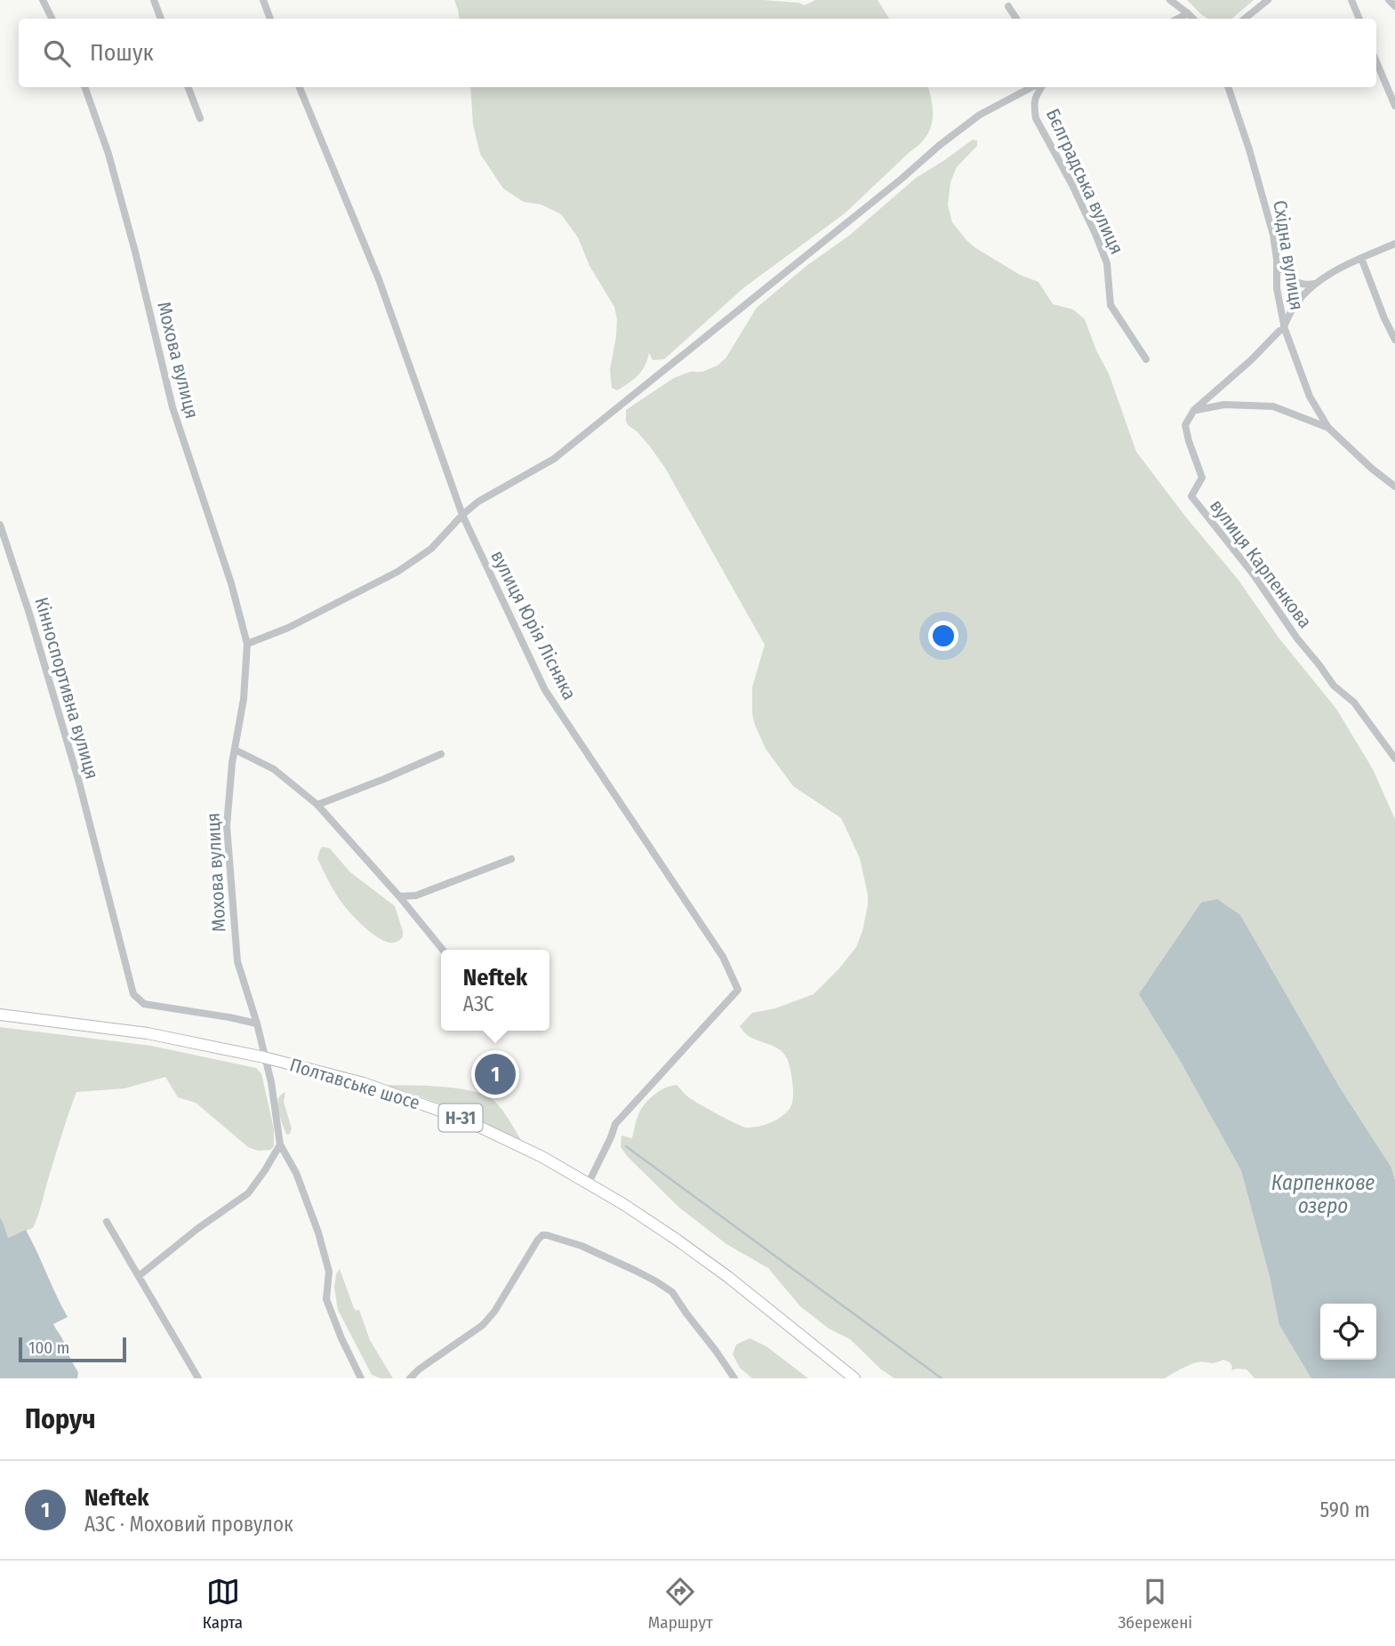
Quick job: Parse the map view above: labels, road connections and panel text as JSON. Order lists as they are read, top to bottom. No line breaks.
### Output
{"streets":{"main road":["Полтавське шосе","Н-31"],"street":["Бєлградська вулиця","Східна вулиця","Мохова вулиця","вулиця Карпенкова","вулиця Юрія Лісняка","Кінноспортивна вулиця"]},"crossings":[["Мохова вулиця","Кінноспортивна вулиця"],["Мохова вулиця","Полтавське шосе"],["вулиця Юрія Лісняка","Полтавське шосе"]],"water":["Карпенкове озеро"],"scale_bar":"100 m","page":{"search":"Пошук","popup":["Neftek","АЗС"],"pins":"1","scale":"100 m","heading":"Поруч","list":[{"mark":"1","name":"Neftek","note":"АЗС · Моховий провулок","value":"590 m"}],"nav":["Карта","Маршрут","Збережені"]}}
